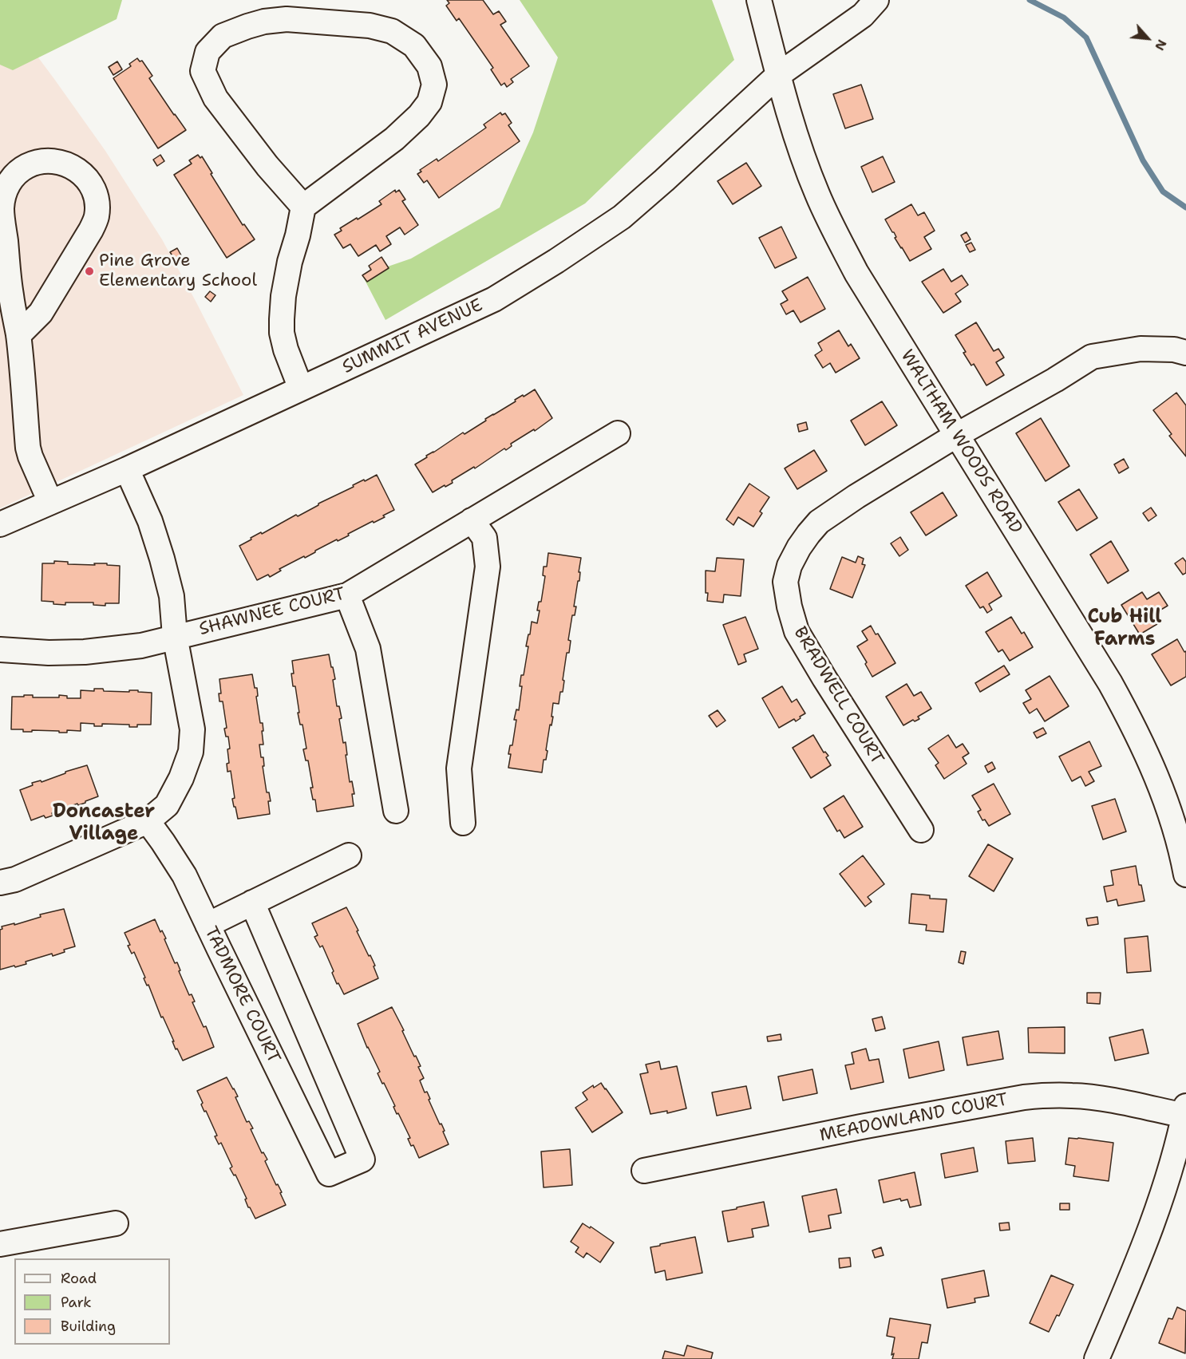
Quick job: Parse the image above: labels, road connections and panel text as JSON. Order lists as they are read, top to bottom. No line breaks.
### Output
{"streets":{"street":["SUMMIT AVENUE","WALTHAM WOODS ROAD","SHAWNEE COURT","BRADWELL COURT","TADMORE COURT","MEADOWLAND COURT"]},"crossings":[["SUMMIT AVENUE","WALTHAM WOODS ROAD"],["WALTHAM WOODS ROAD","BRADWELL COURT"]],"districts":["Cub Hill Farms","Doncaster Village"],"places":["Pine Grove Elementary School"],"legend":["Road","Park","Building"],"north":"bottom right"}
